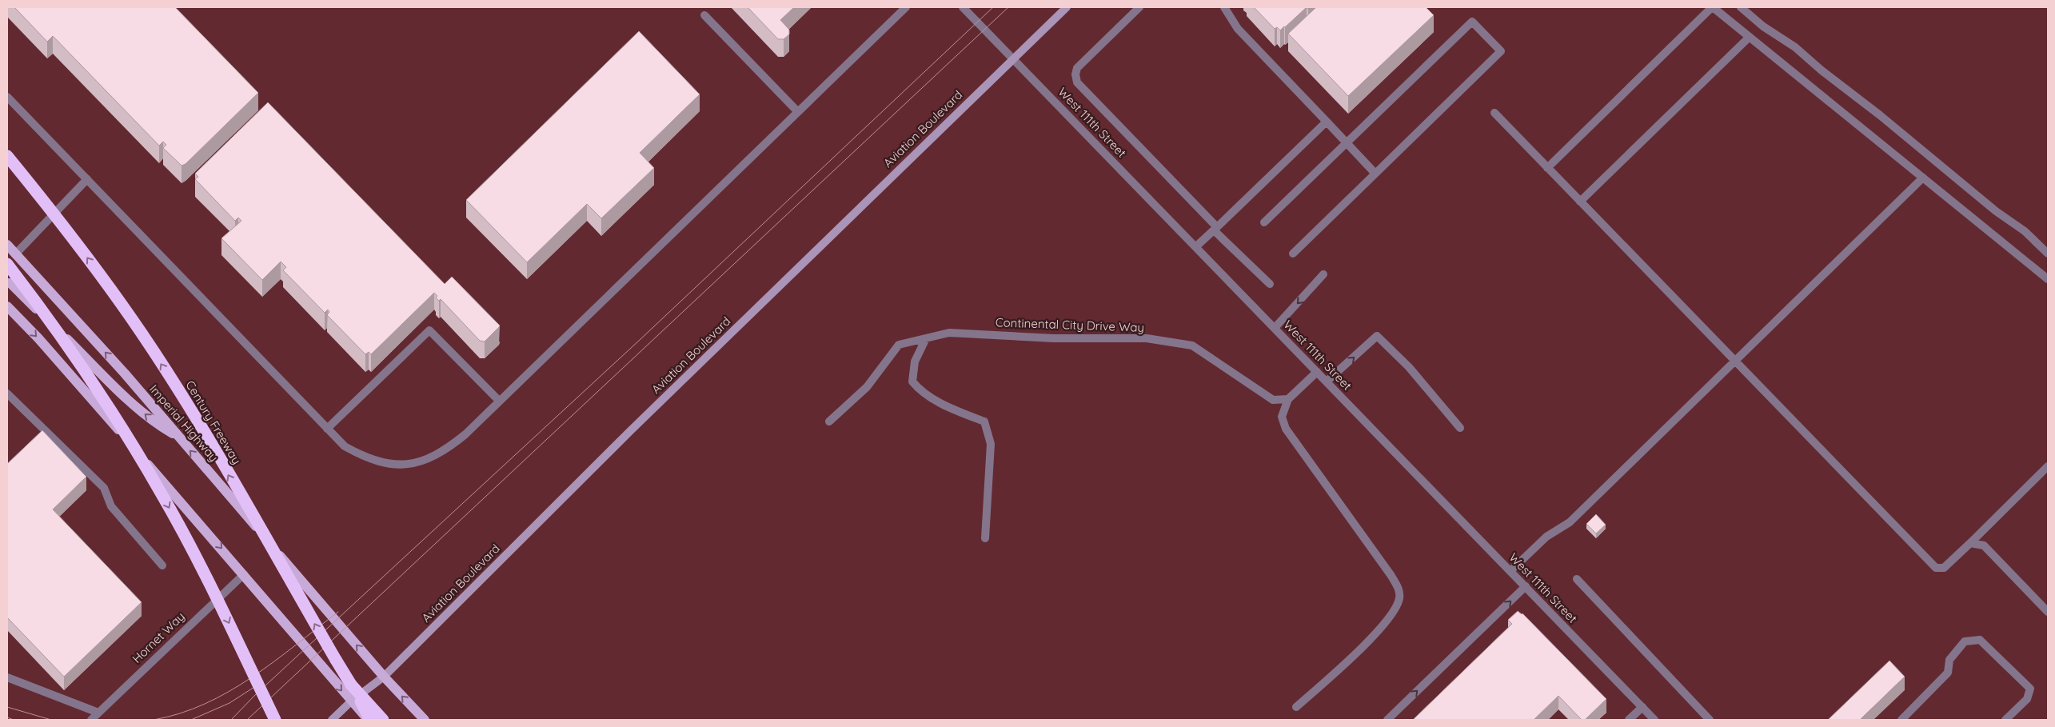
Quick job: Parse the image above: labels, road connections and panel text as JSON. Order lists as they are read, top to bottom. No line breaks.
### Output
{"streets":{"highway":["Century Freeway"],"main road":["Aviation Boulevard","Imperial Highway"],"street":["West 111th Street","Continental City Drive Way","Hornet Way"]},"crossings":[["West 111th Street","Aviation Boulevard"],["Aviation Boulevard","Imperial Highway"]]}
